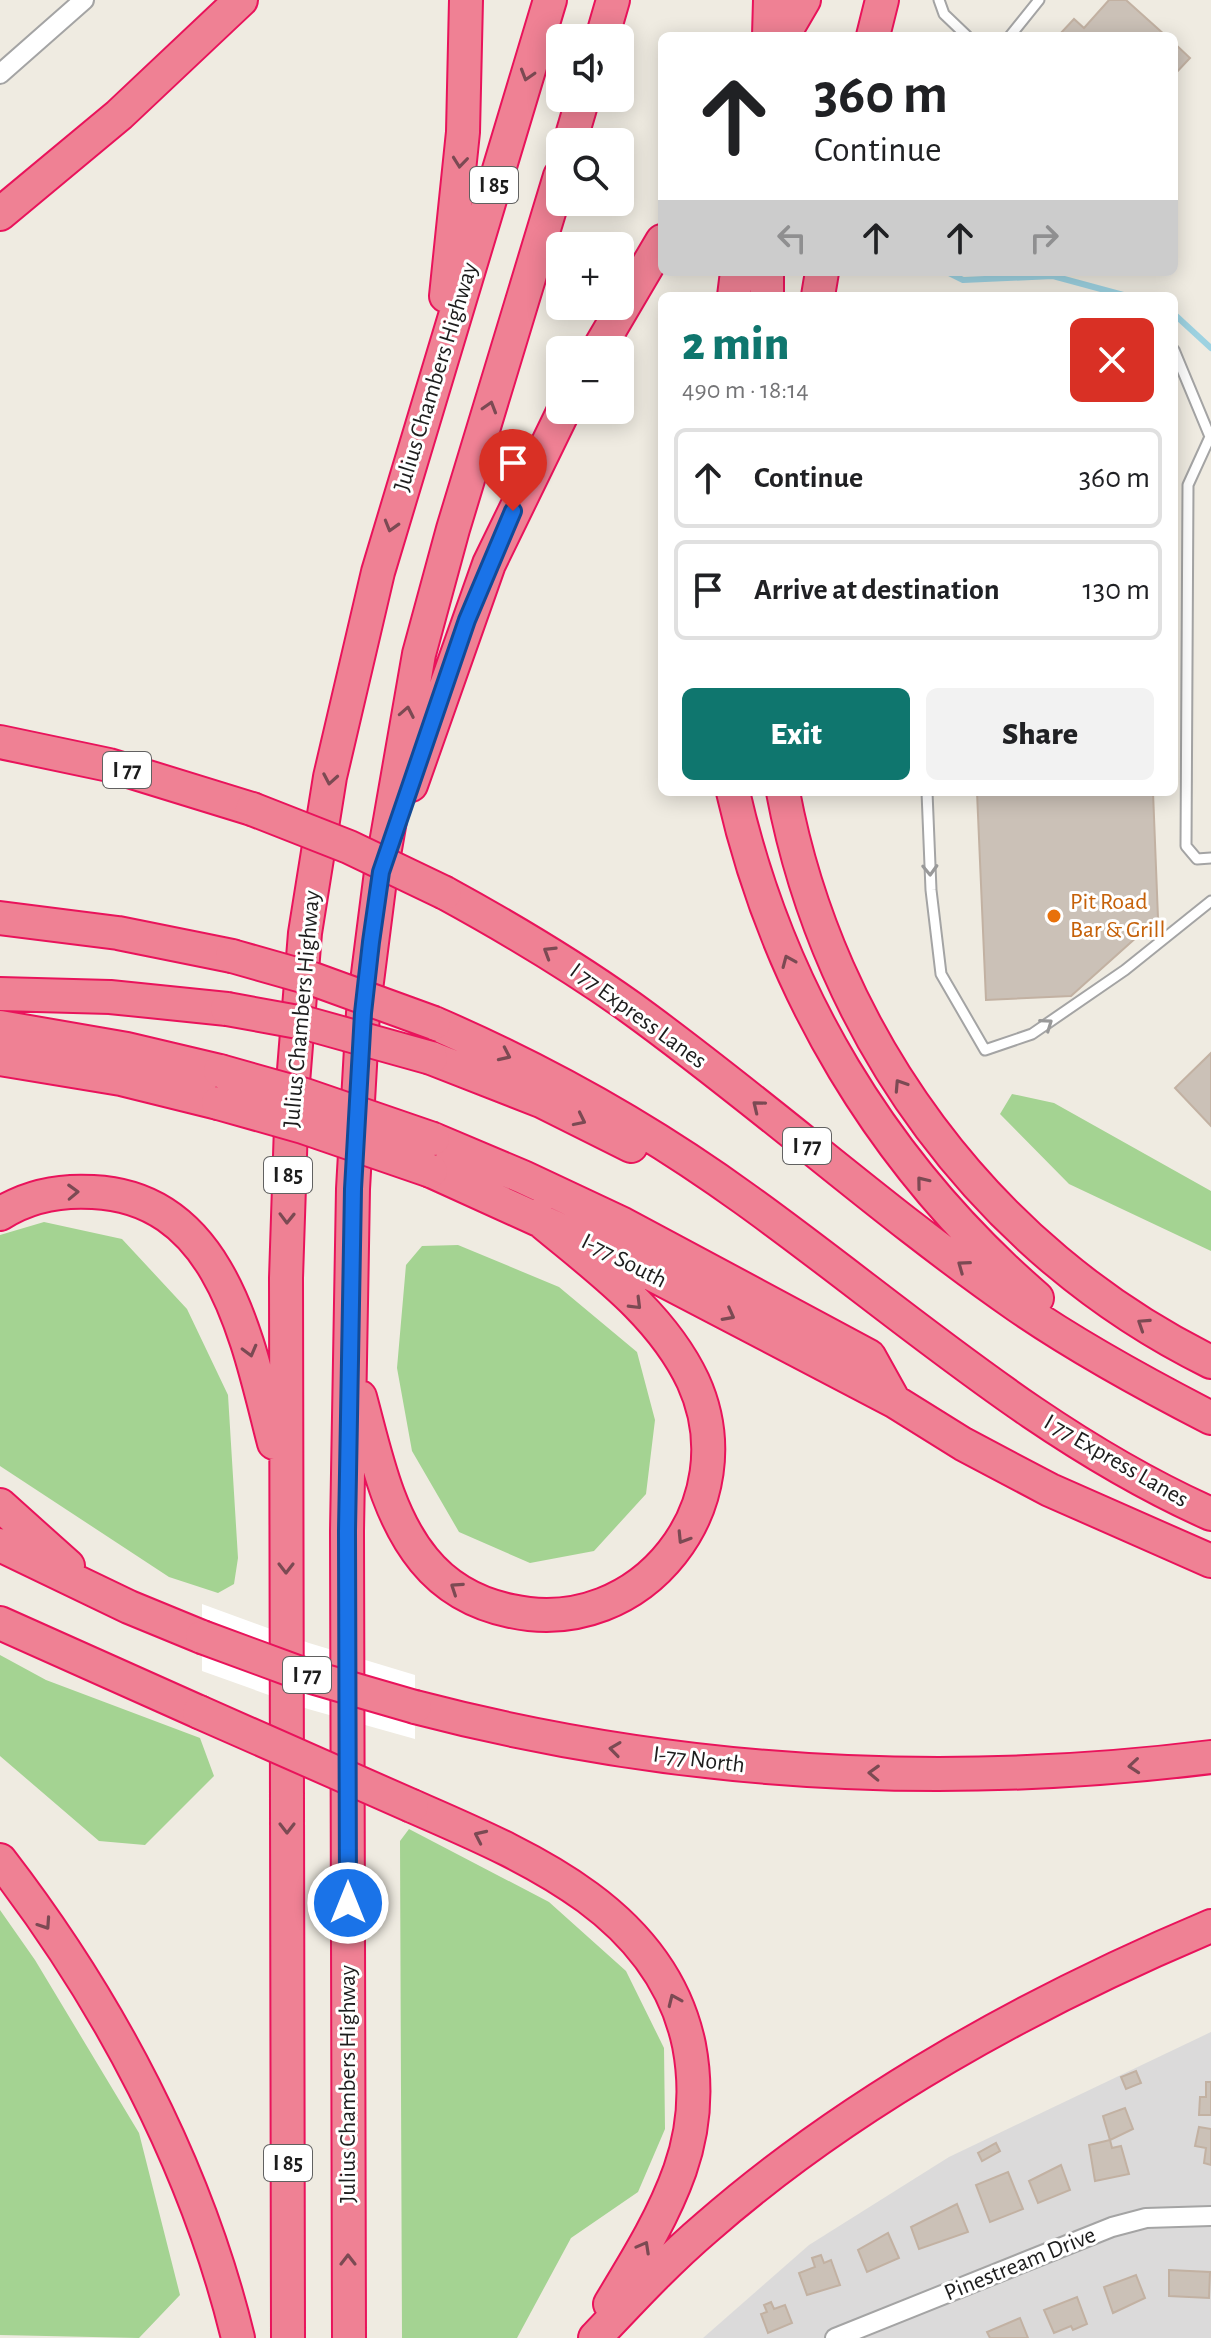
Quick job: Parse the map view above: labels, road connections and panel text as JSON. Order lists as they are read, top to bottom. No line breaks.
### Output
{"streets":{"highway":["I 85","Julius Chambers Highway","I 77","I 77 Express Lanes","I-77 South","I-77 North"],"street":["Pinestream Drive"]},"crossings":[["I 77","I-77 North"]],"one_way":["I-77 North"],"places":["Pit Road Bar & Grill"],"page":{"map_buttons":["+","−"],"turn":["360 m","Continue"],"heading":["2 min","490 m · 18:14"],"list":[{"name":"Continue","value":"360 m"},{"name":"Arrive at destination","value":"130 m"}],"buttons":["Exit","Share"]}}
